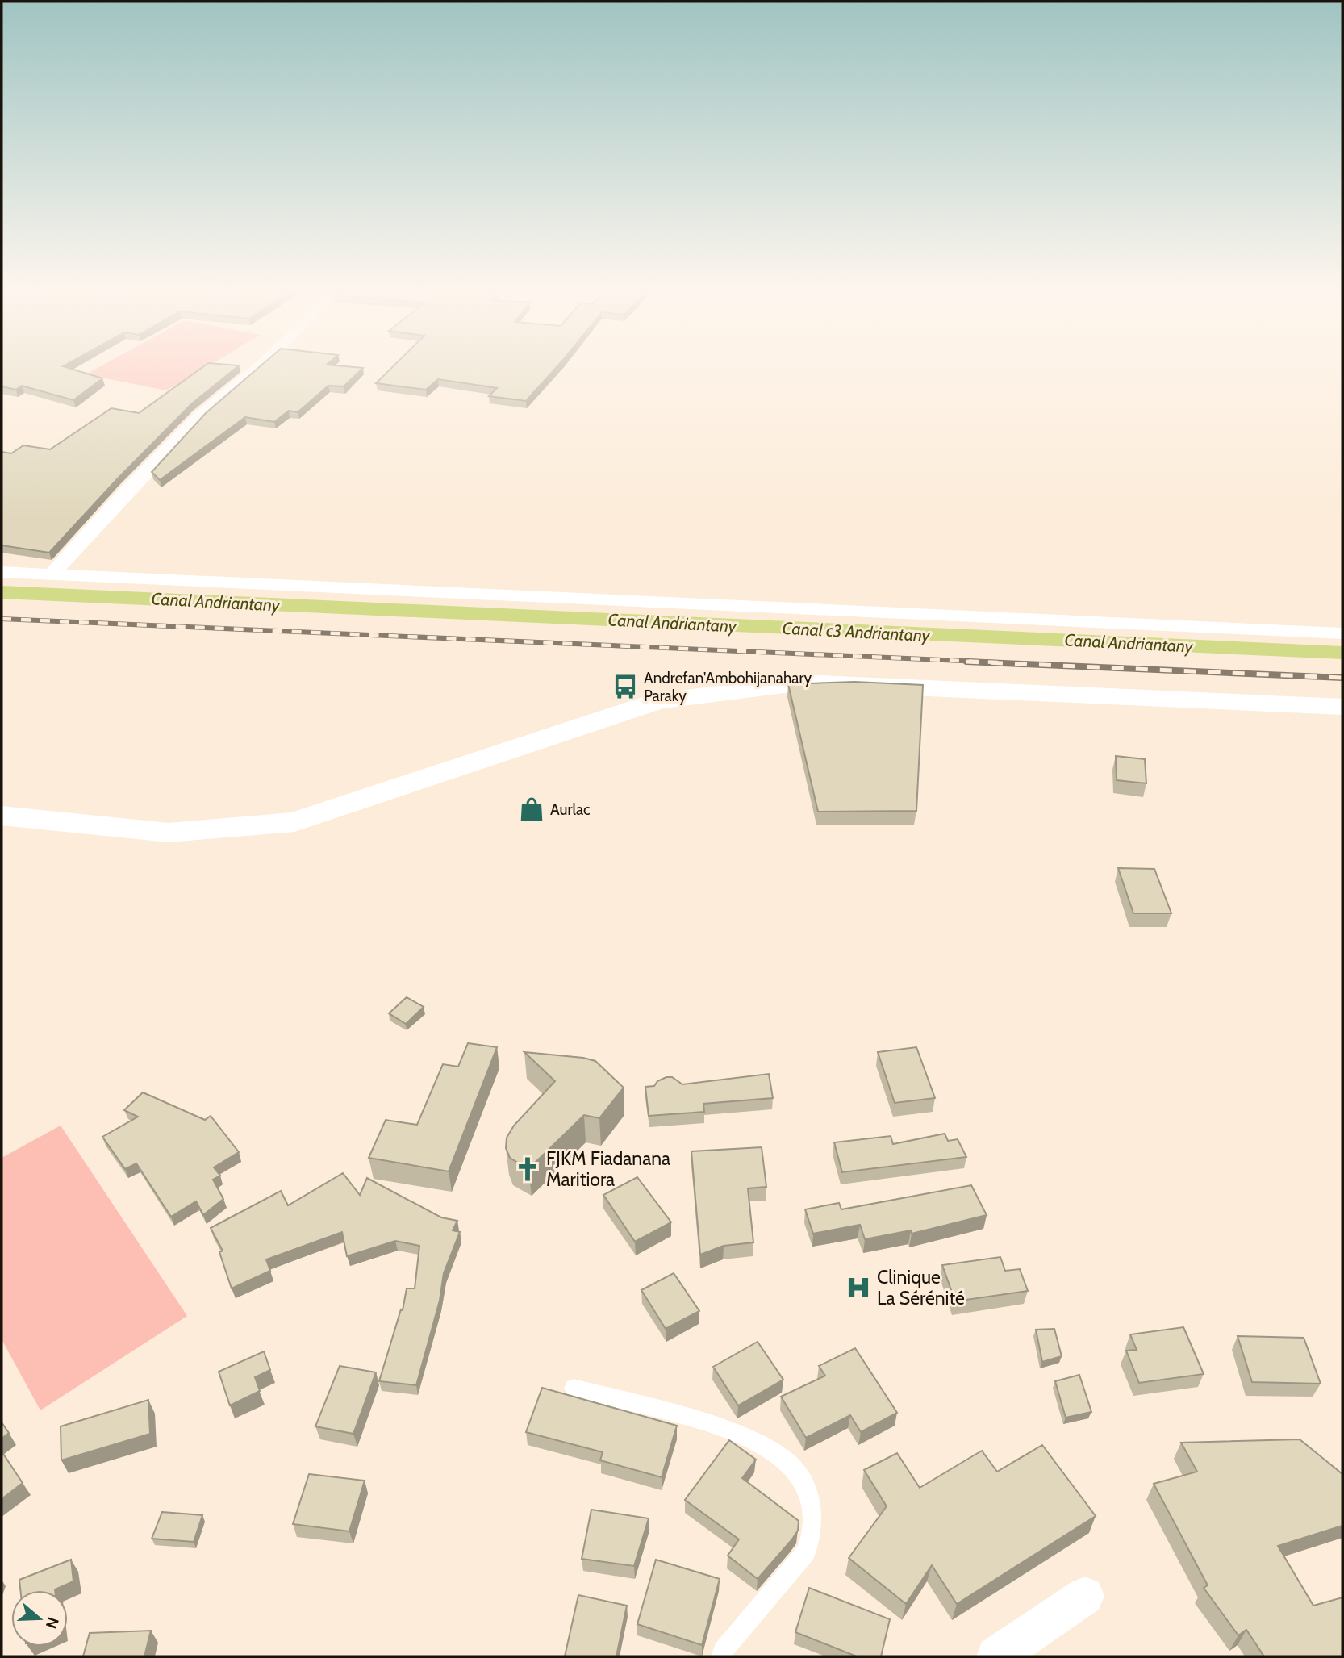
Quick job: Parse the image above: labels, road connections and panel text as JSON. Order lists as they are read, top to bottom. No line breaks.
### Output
{"water":["Canal Andriantany","Canal c3 Andriantany"],"places":{"bus stop":["Andrefan'Ambohijanahary Paraky"],"shop":["Aurlac"],"church":["FJKM Fiadanana Maritiora"],"hospital":["Clinique La Sérénité"]},"north":"right"}
